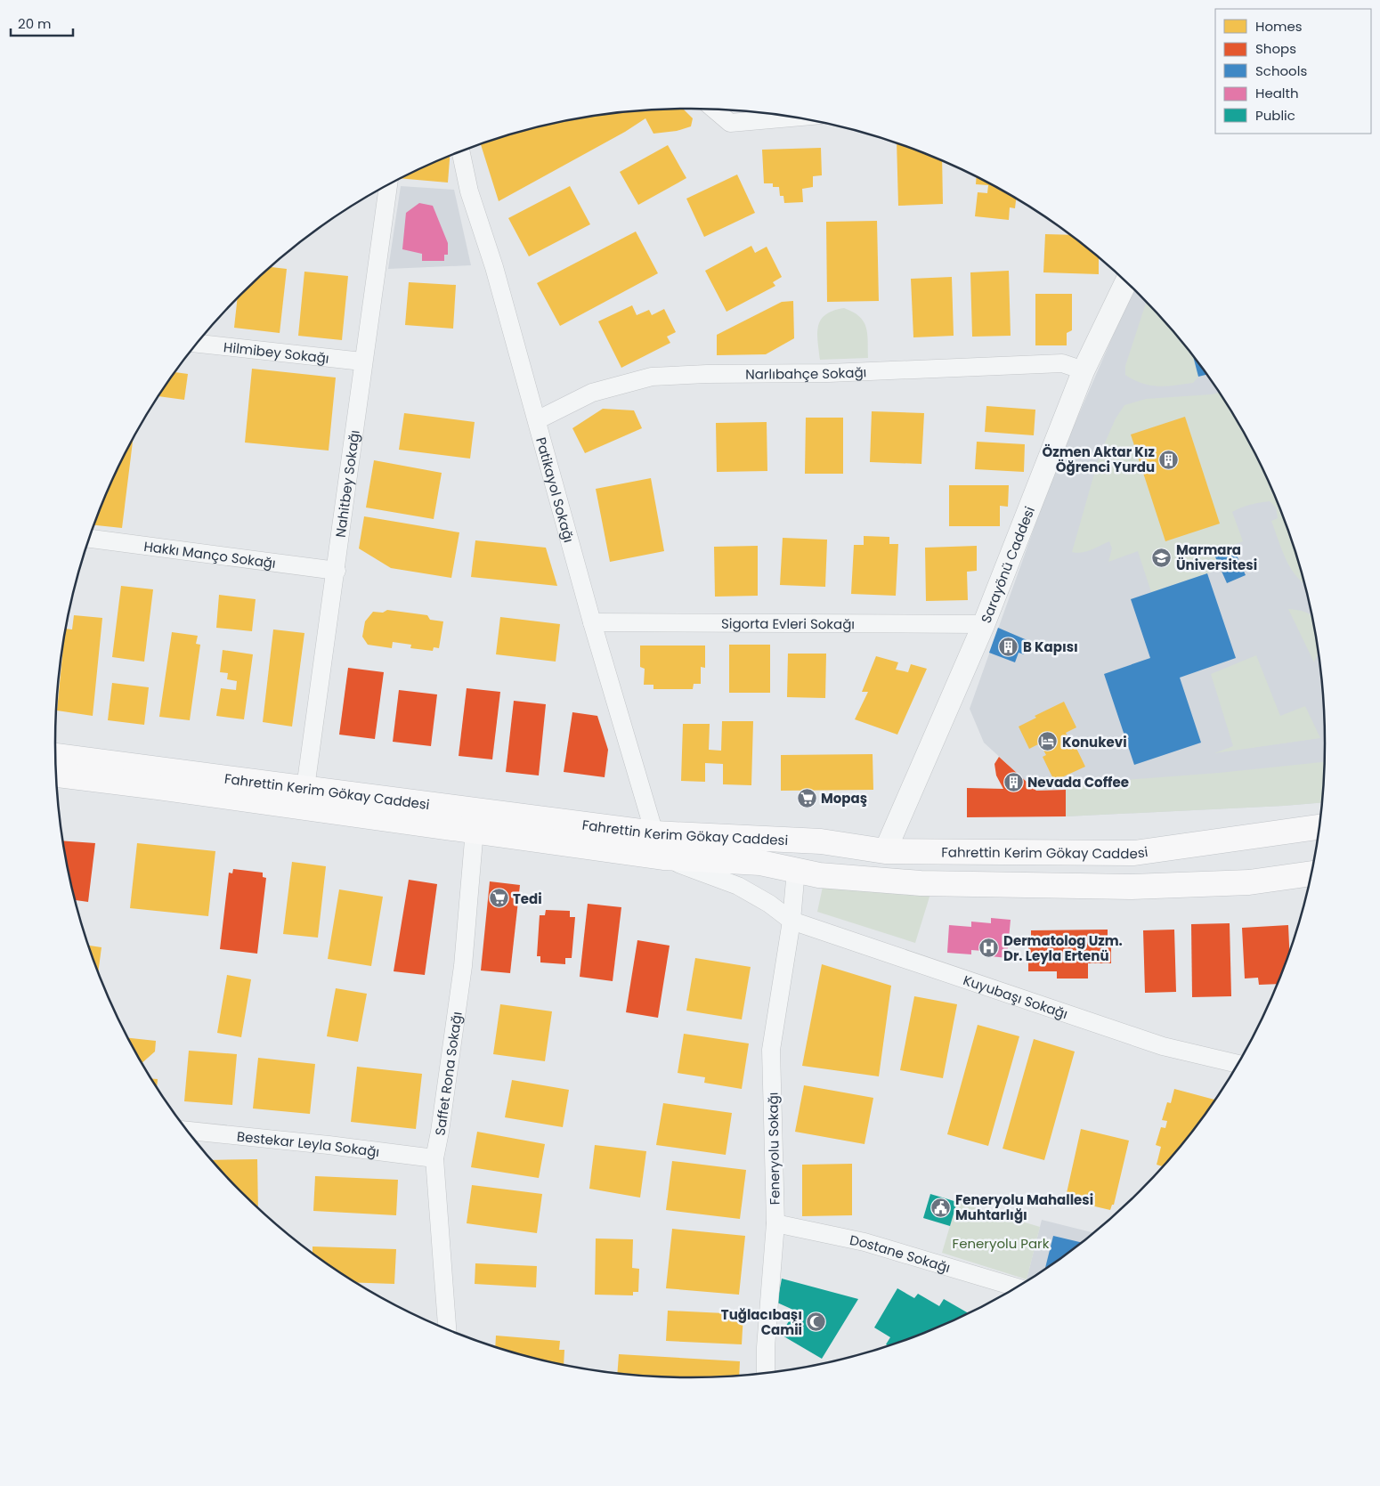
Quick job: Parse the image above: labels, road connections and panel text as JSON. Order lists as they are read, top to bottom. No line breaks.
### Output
{"streets":{"main road":["Fahrettin Kerim Gökay Caddesi"],"street":["Hilmibey Sokağı","Narlıbahçe Sokağı","Nahitbey Sokağı","Patikayol Sokağı","Hakkı Manço Sokağı","Sarayönü Caddesi","Sigorta Evleri Sokağı","Kuyubaşı Sokağı","Saffet Rona Sokağı","Bestekar Leyla Sokağı","Feneryolu Sokağı","Dostane Sokağı"]},"crossings":[["Hilmibey Sokağı","Nahitbey Sokağı"],["Narlıbahçe Sokağı","Patikayol Sokağı"],["Narlıbahçe Sokağı","Sarayönü Caddesi"],["Nahitbey Sokağı","Hakkı Manço Sokağı"],["Nahitbey Sokağı","Fahrettin Kerim Gökay Caddesi"],["Patikayol Sokağı","Sigorta Evleri Sokağı"],["Patikayol Sokağı","Fahrettin Kerim Gökay Caddesi"],["Sarayönü Caddesi","Sigorta Evleri Sokağı"],["Sarayönü Caddesi","Fahrettin Kerim Gökay Caddesi"],["Fahrettin Kerim Gökay Caddesi","Kuyubaşı Sokağı"],["Fahrettin Kerim Gökay Caddesi","Saffet Rona Sokağı"],["Fahrettin Kerim Gökay Caddesi","Feneryolu Sokağı"],["Kuyubaşı Sokağı","Feneryolu Sokağı"],["Saffet Rona Sokağı","Bestekar Leyla Sokağı"],["Feneryolu Sokağı","Dostane Sokağı"]],"parks":["Feneryolu Park"],"places":{"building":["Özmen Aktar Kız Öğrenci Yurdu","B Kapısı","Nevada Coffee"],"school or university":["Marmara Üniversitesi"],"hotel":["Konukevi"],"supermarket":["Mopaş","Tedi"],"hospital":["Dermatolog Uzm. Dr. Leyla Ertenü"],"public building":["Feneryolu Mahallesi Muhtarlığı"],"mosque":["Tuğlacıbaşı Camii"]},"legend":["Homes","Shops","Schools","Health","Public"],"scale_bar":"20 m"}
